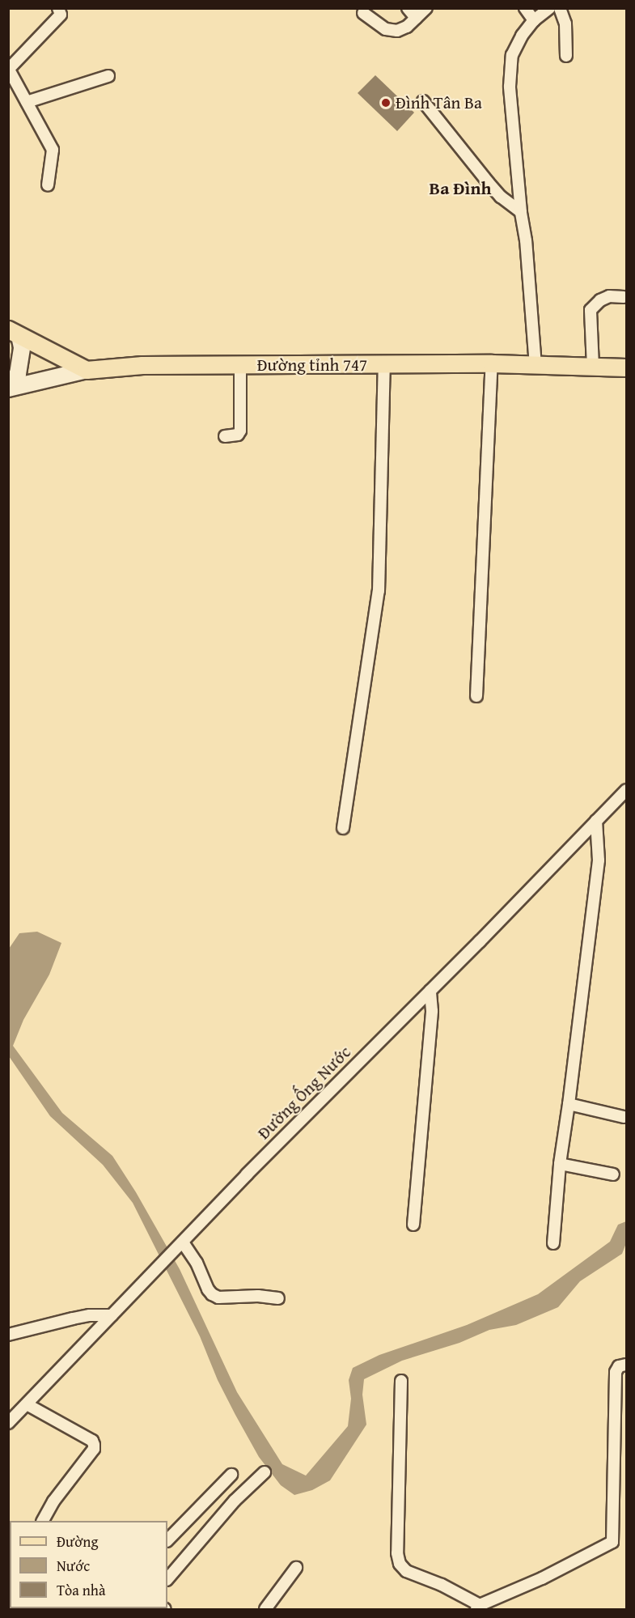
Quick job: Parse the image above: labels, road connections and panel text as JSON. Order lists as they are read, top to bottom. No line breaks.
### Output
{"streets":{"main road":["Đường tỉnh 747"],"street":["Đường Ống Nước"]},"districts":["Ba Đình"],"places":["Đình Tân Ba"],"legend":["Đường","Nước","Tòa nhà"]}
